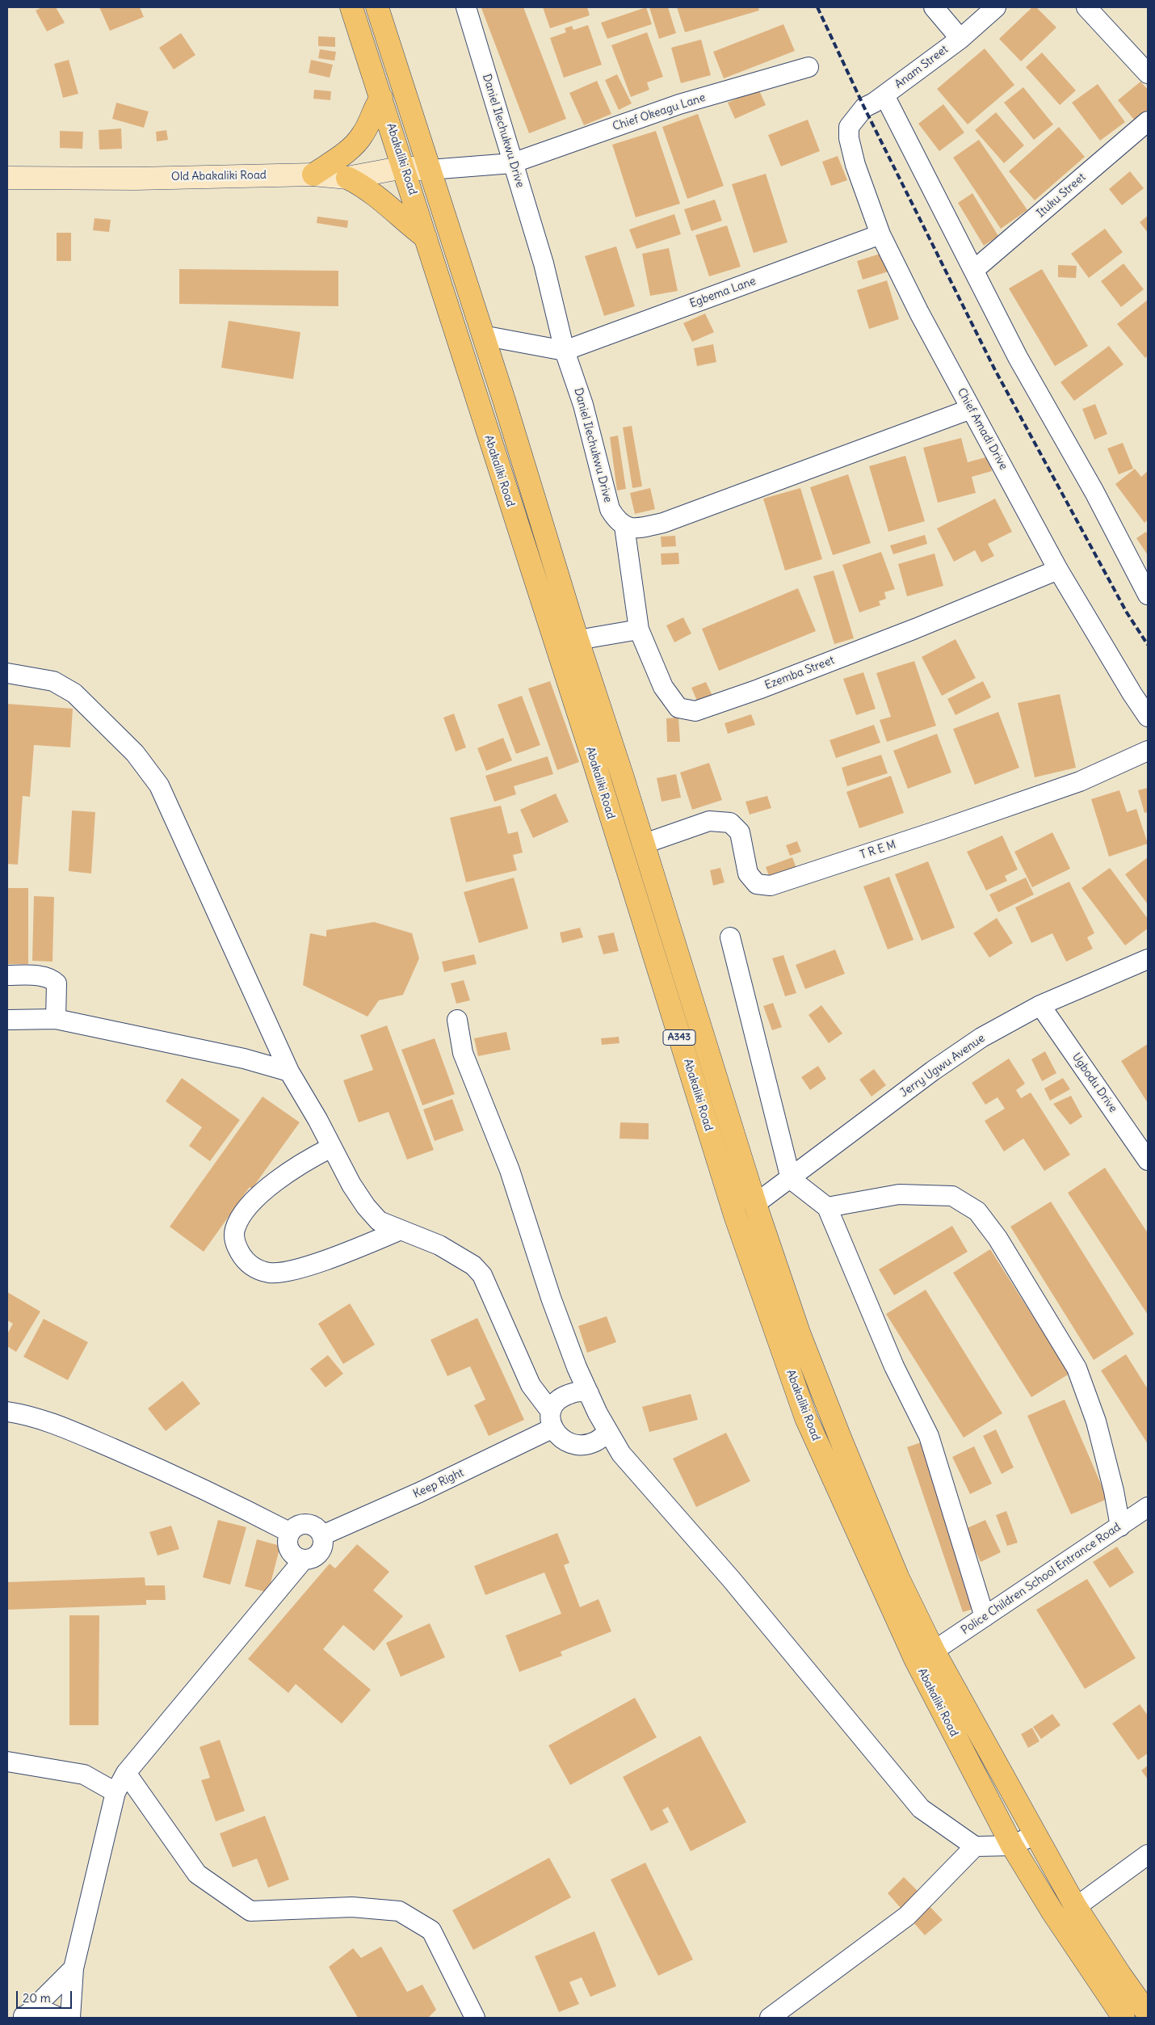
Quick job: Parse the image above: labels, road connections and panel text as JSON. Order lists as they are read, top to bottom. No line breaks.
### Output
{"streets":{"highway":["Abakaliki Road","A343"],"main road":["Old Abakaliki Road"],"street":["Anam Street","Chief Okeagu Lane","Daniel Ilechukwu Drive","Ituku Street","Egbema Lane","Chief Amadi Drive","Ezemba Street","T R E M","Jerry Ugwu Avenue","Ugbodu Drive","Keep Right","Police Children School Entrance Road"]},"crossings":[["Anam Street","Chief Amadi Drive"],["Chief Okeagu Lane","Daniel Ilechukwu Drive"],["Chief Okeagu Lane","Abakaliki Road"],["Chief Okeagu Lane","Old Abakaliki Road"],["Daniel Ilechukwu Drive","Egbema Lane"],["Daniel Ilechukwu Drive","Ezemba Street"],["Abakaliki Road","Old Abakaliki Road"],["Abakaliki Road","T R E M"],["Abakaliki Road","Jerry Ugwu Avenue"],["Abakaliki Road","Police Children School Entrance Road"],["Egbema Lane","Chief Amadi Drive"],["Chief Amadi Drive","Ezemba Street"],["Jerry Ugwu Avenue","Ugbodu Drive"]],"scale_bar":"20 m"}
